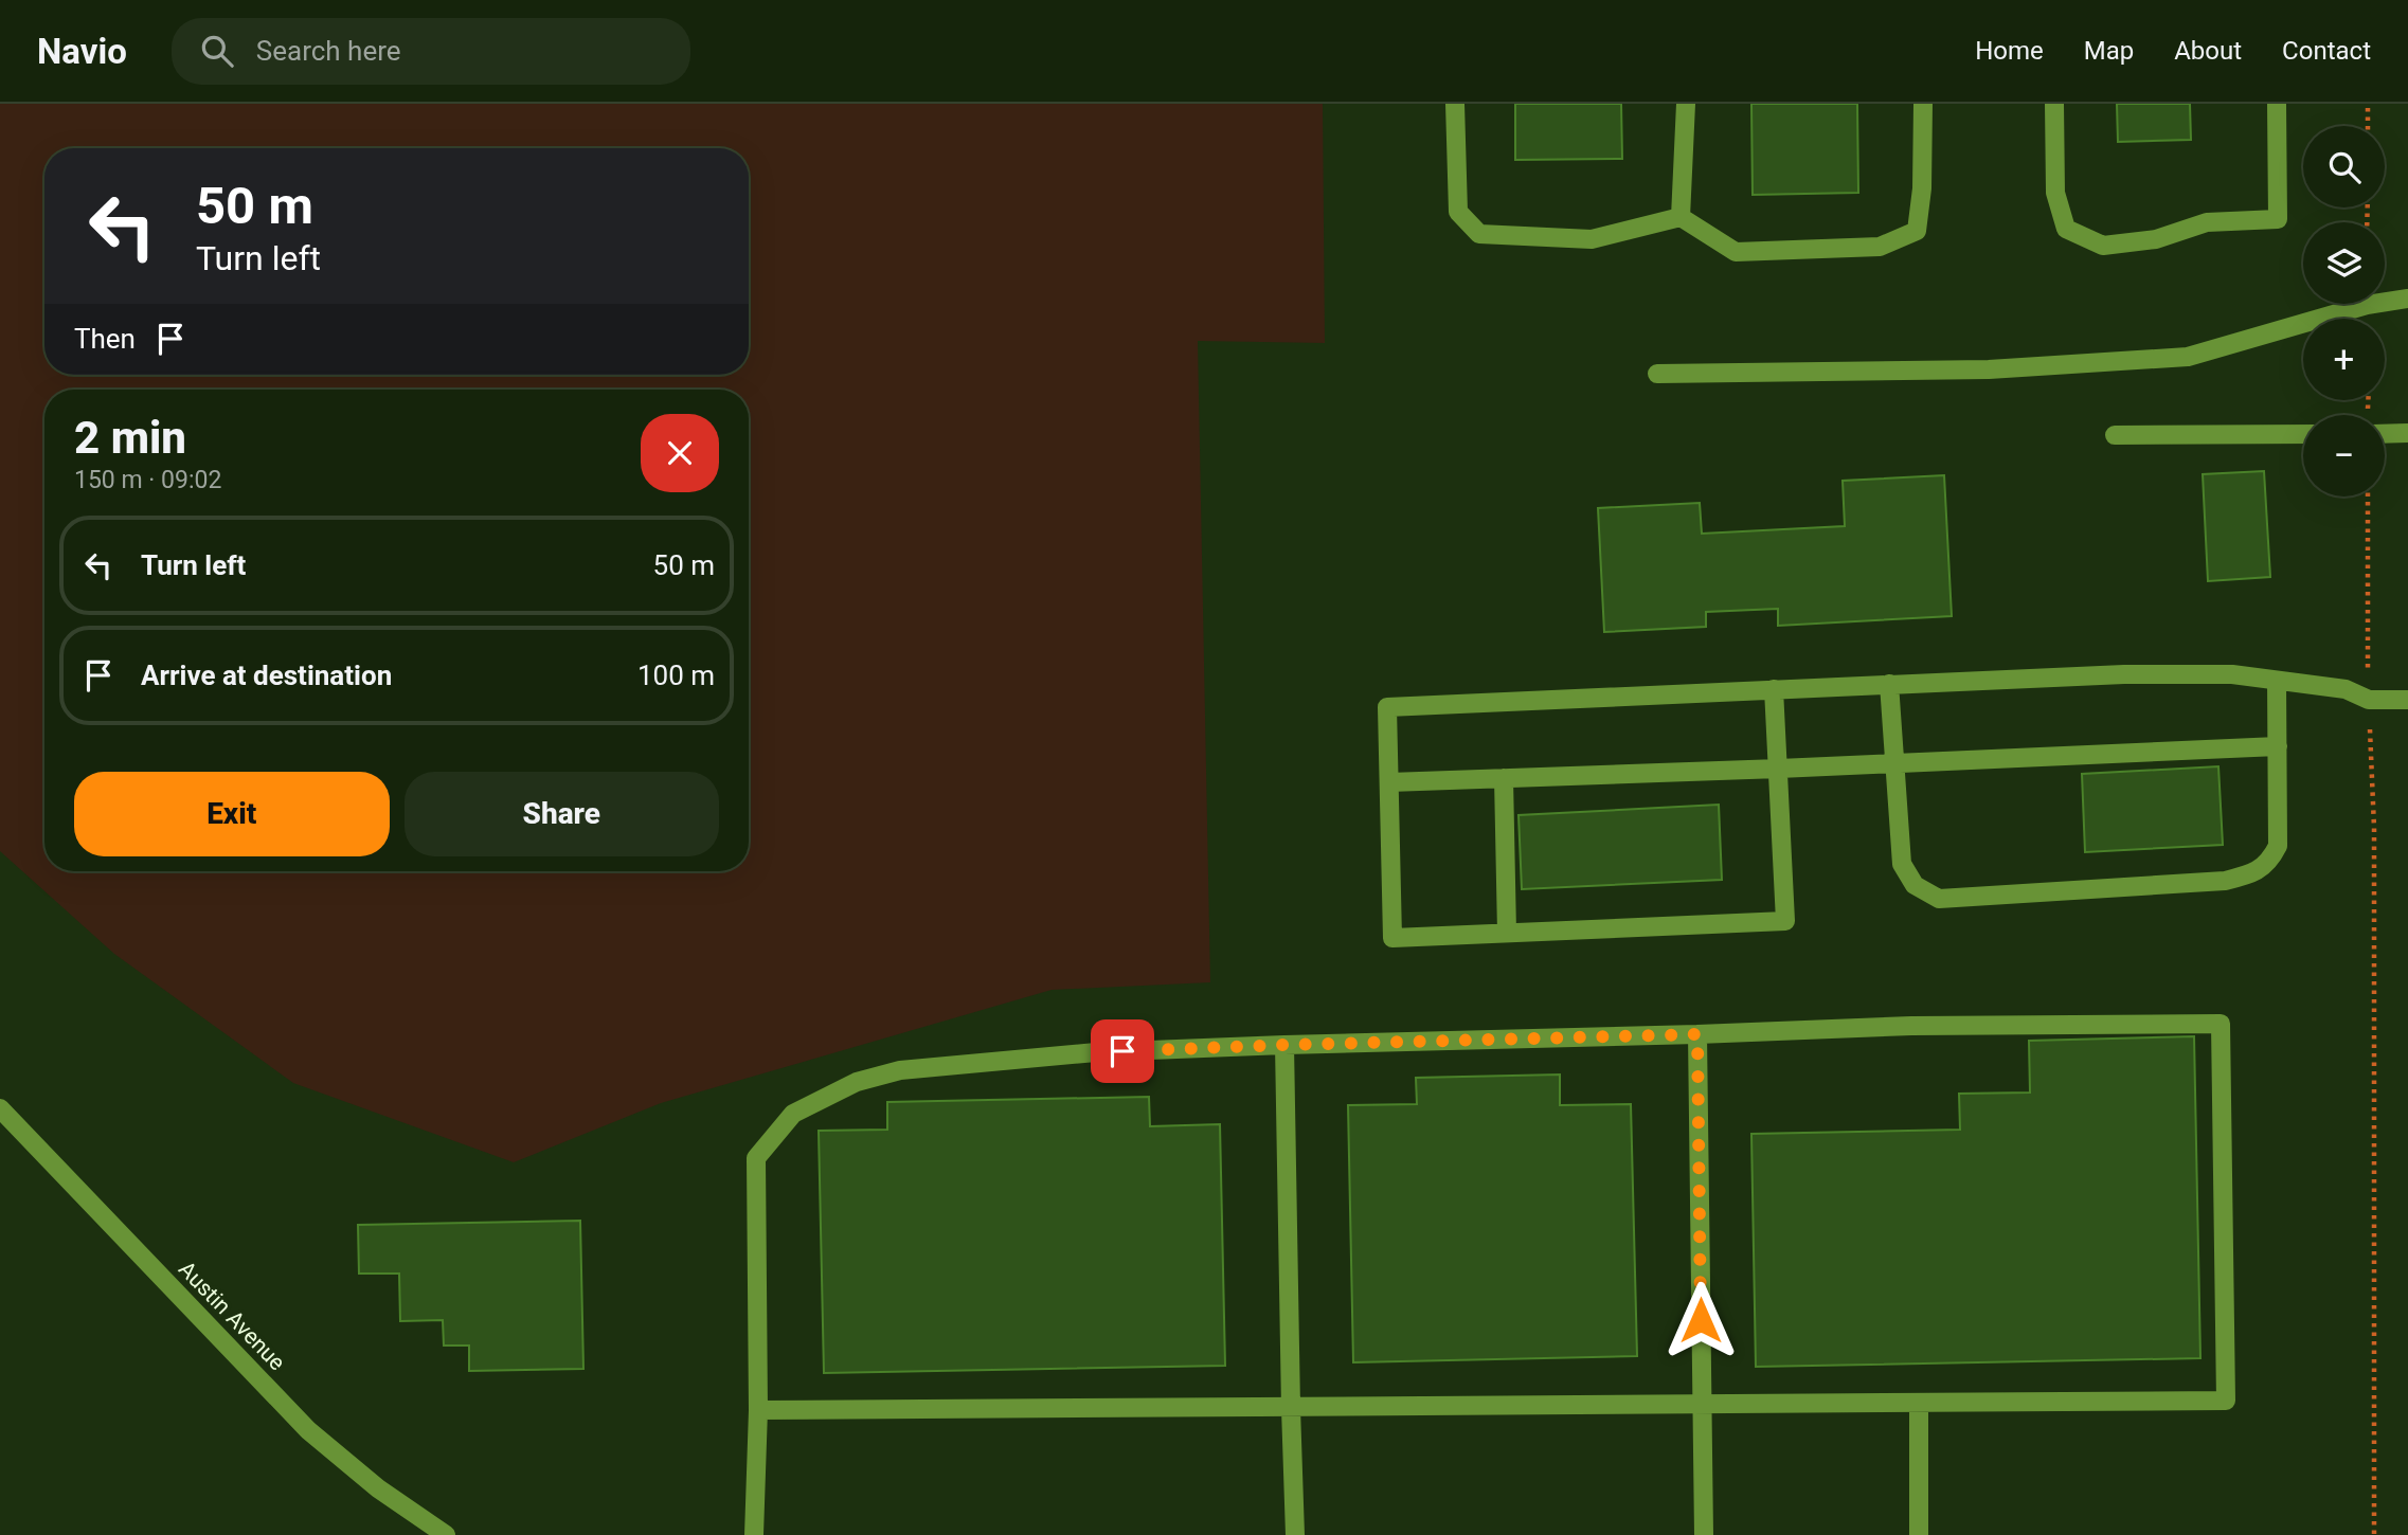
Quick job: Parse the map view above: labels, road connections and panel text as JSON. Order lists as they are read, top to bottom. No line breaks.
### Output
{"streets":{"street":["Austin Avenue"]},"page":{"header":"Navio","search":"Search here","nav":["Home","Map","About","Contact"],"map_buttons":["+","−"],"turn":["50 m","Turn left"],"then":"Then","heading":["2 min","150 m · 09:02"],"list":[{"name":"Turn left","value":"50 m"},{"name":"Arrive at destination","value":"100 m"}],"buttons":["Exit","Share"]}}
